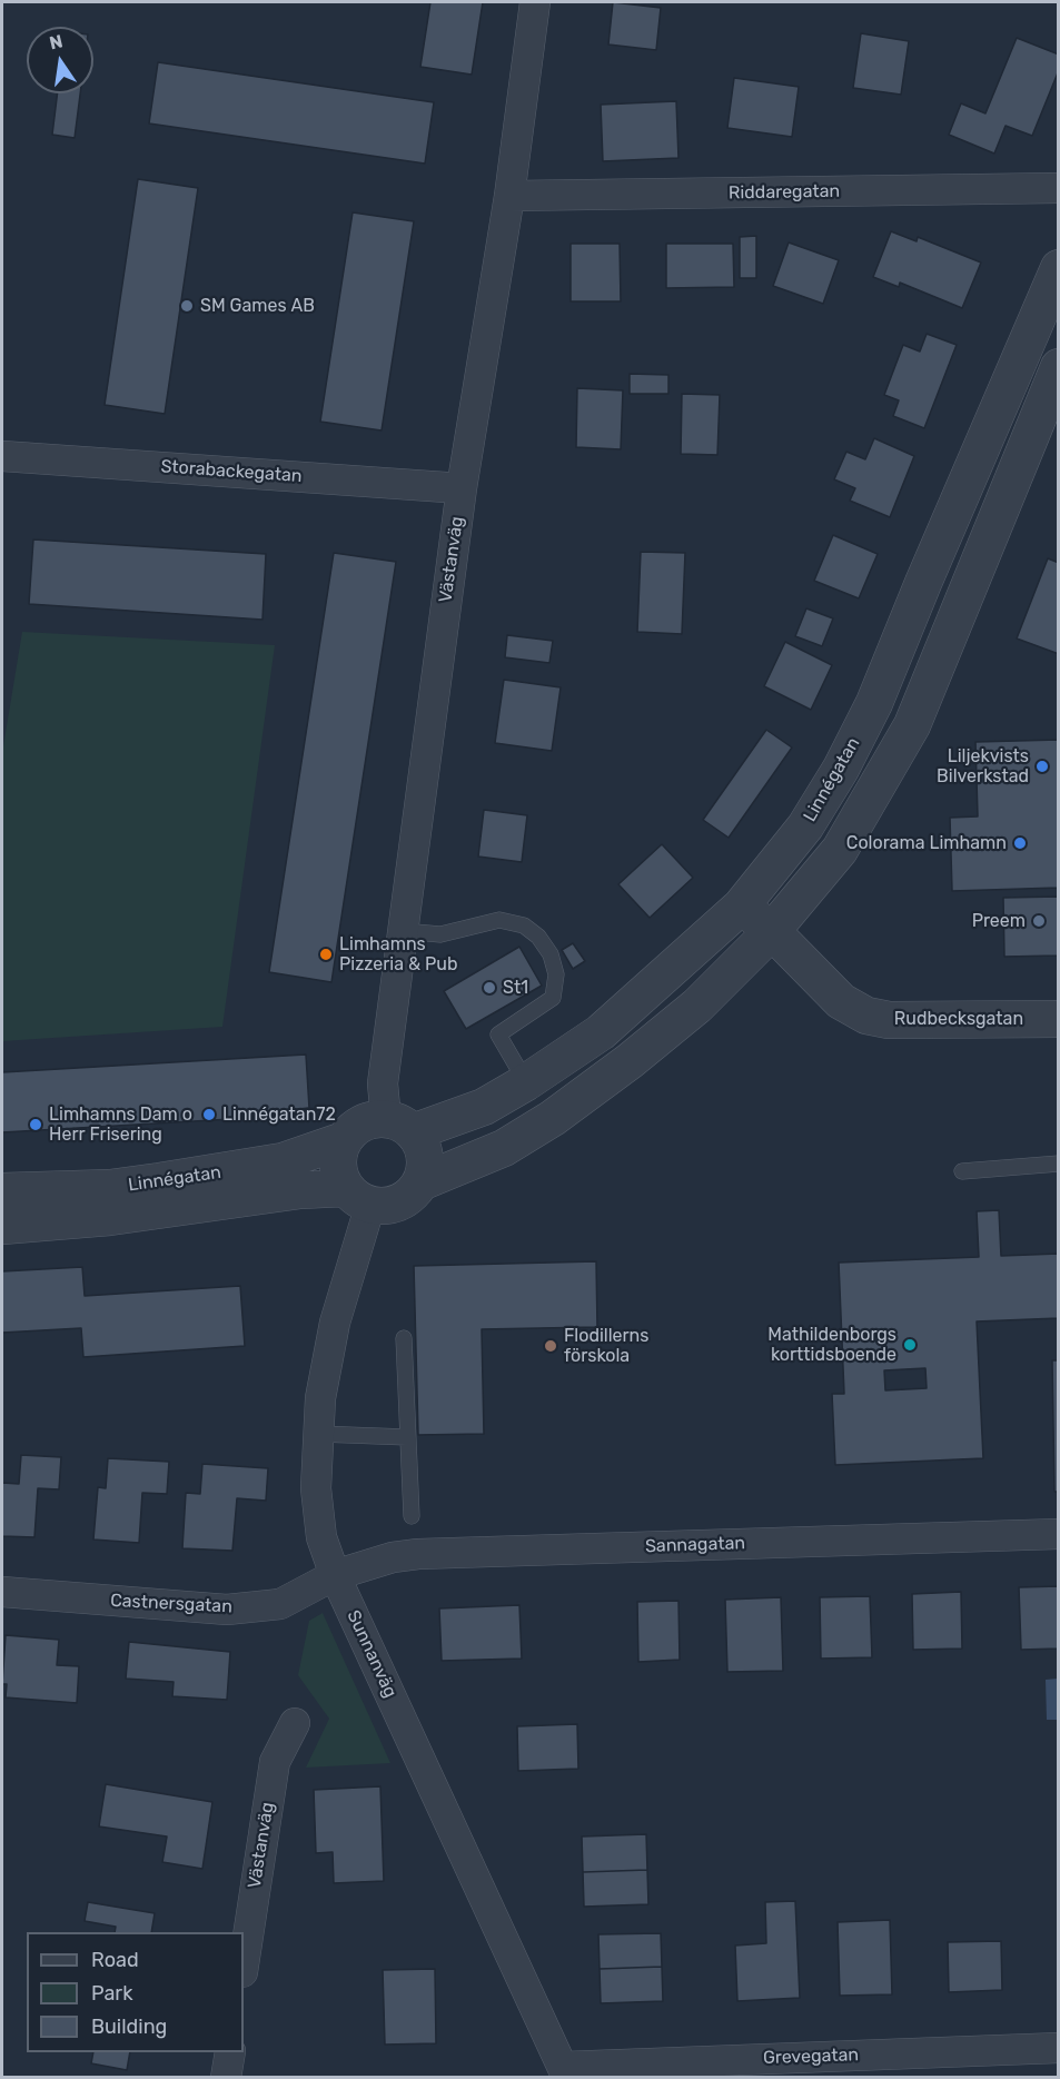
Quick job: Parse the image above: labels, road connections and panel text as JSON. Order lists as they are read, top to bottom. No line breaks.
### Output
{"streets":{"street":["Riddaregatan","Storabackegatan","Västanväg","Linnégatan","Rudbecksgatan","Sannagatan","Castnersgatan","Sunnanväg","Grevegatan"]},"crossings":[["Riddaregatan","Västanväg"],["Storabackegatan","Västanväg"],["Västanväg","Linnégatan"],["Västanväg","Sunnanväg"],["Linnégatan","Rudbecksgatan"],["Linnégatan","Sunnanväg"],["Sannagatan","Castnersgatan"],["Sannagatan","Sunnanväg"],["Castnersgatan","Sunnanväg"],["Sunnanväg","Grevegatan"]],"places":["SM Games AB","Liljekvists Bilverkstad","Colorama Limhamn","Preem","Limhamns Pizzeria & Pub","St1","Linnégatan72","Limhamns Dam o Herr Frisering","Mathildenborgs korttidsboende","Flodillerns förskola"],"legend":["Road","Park","Building"],"north":"top"}
